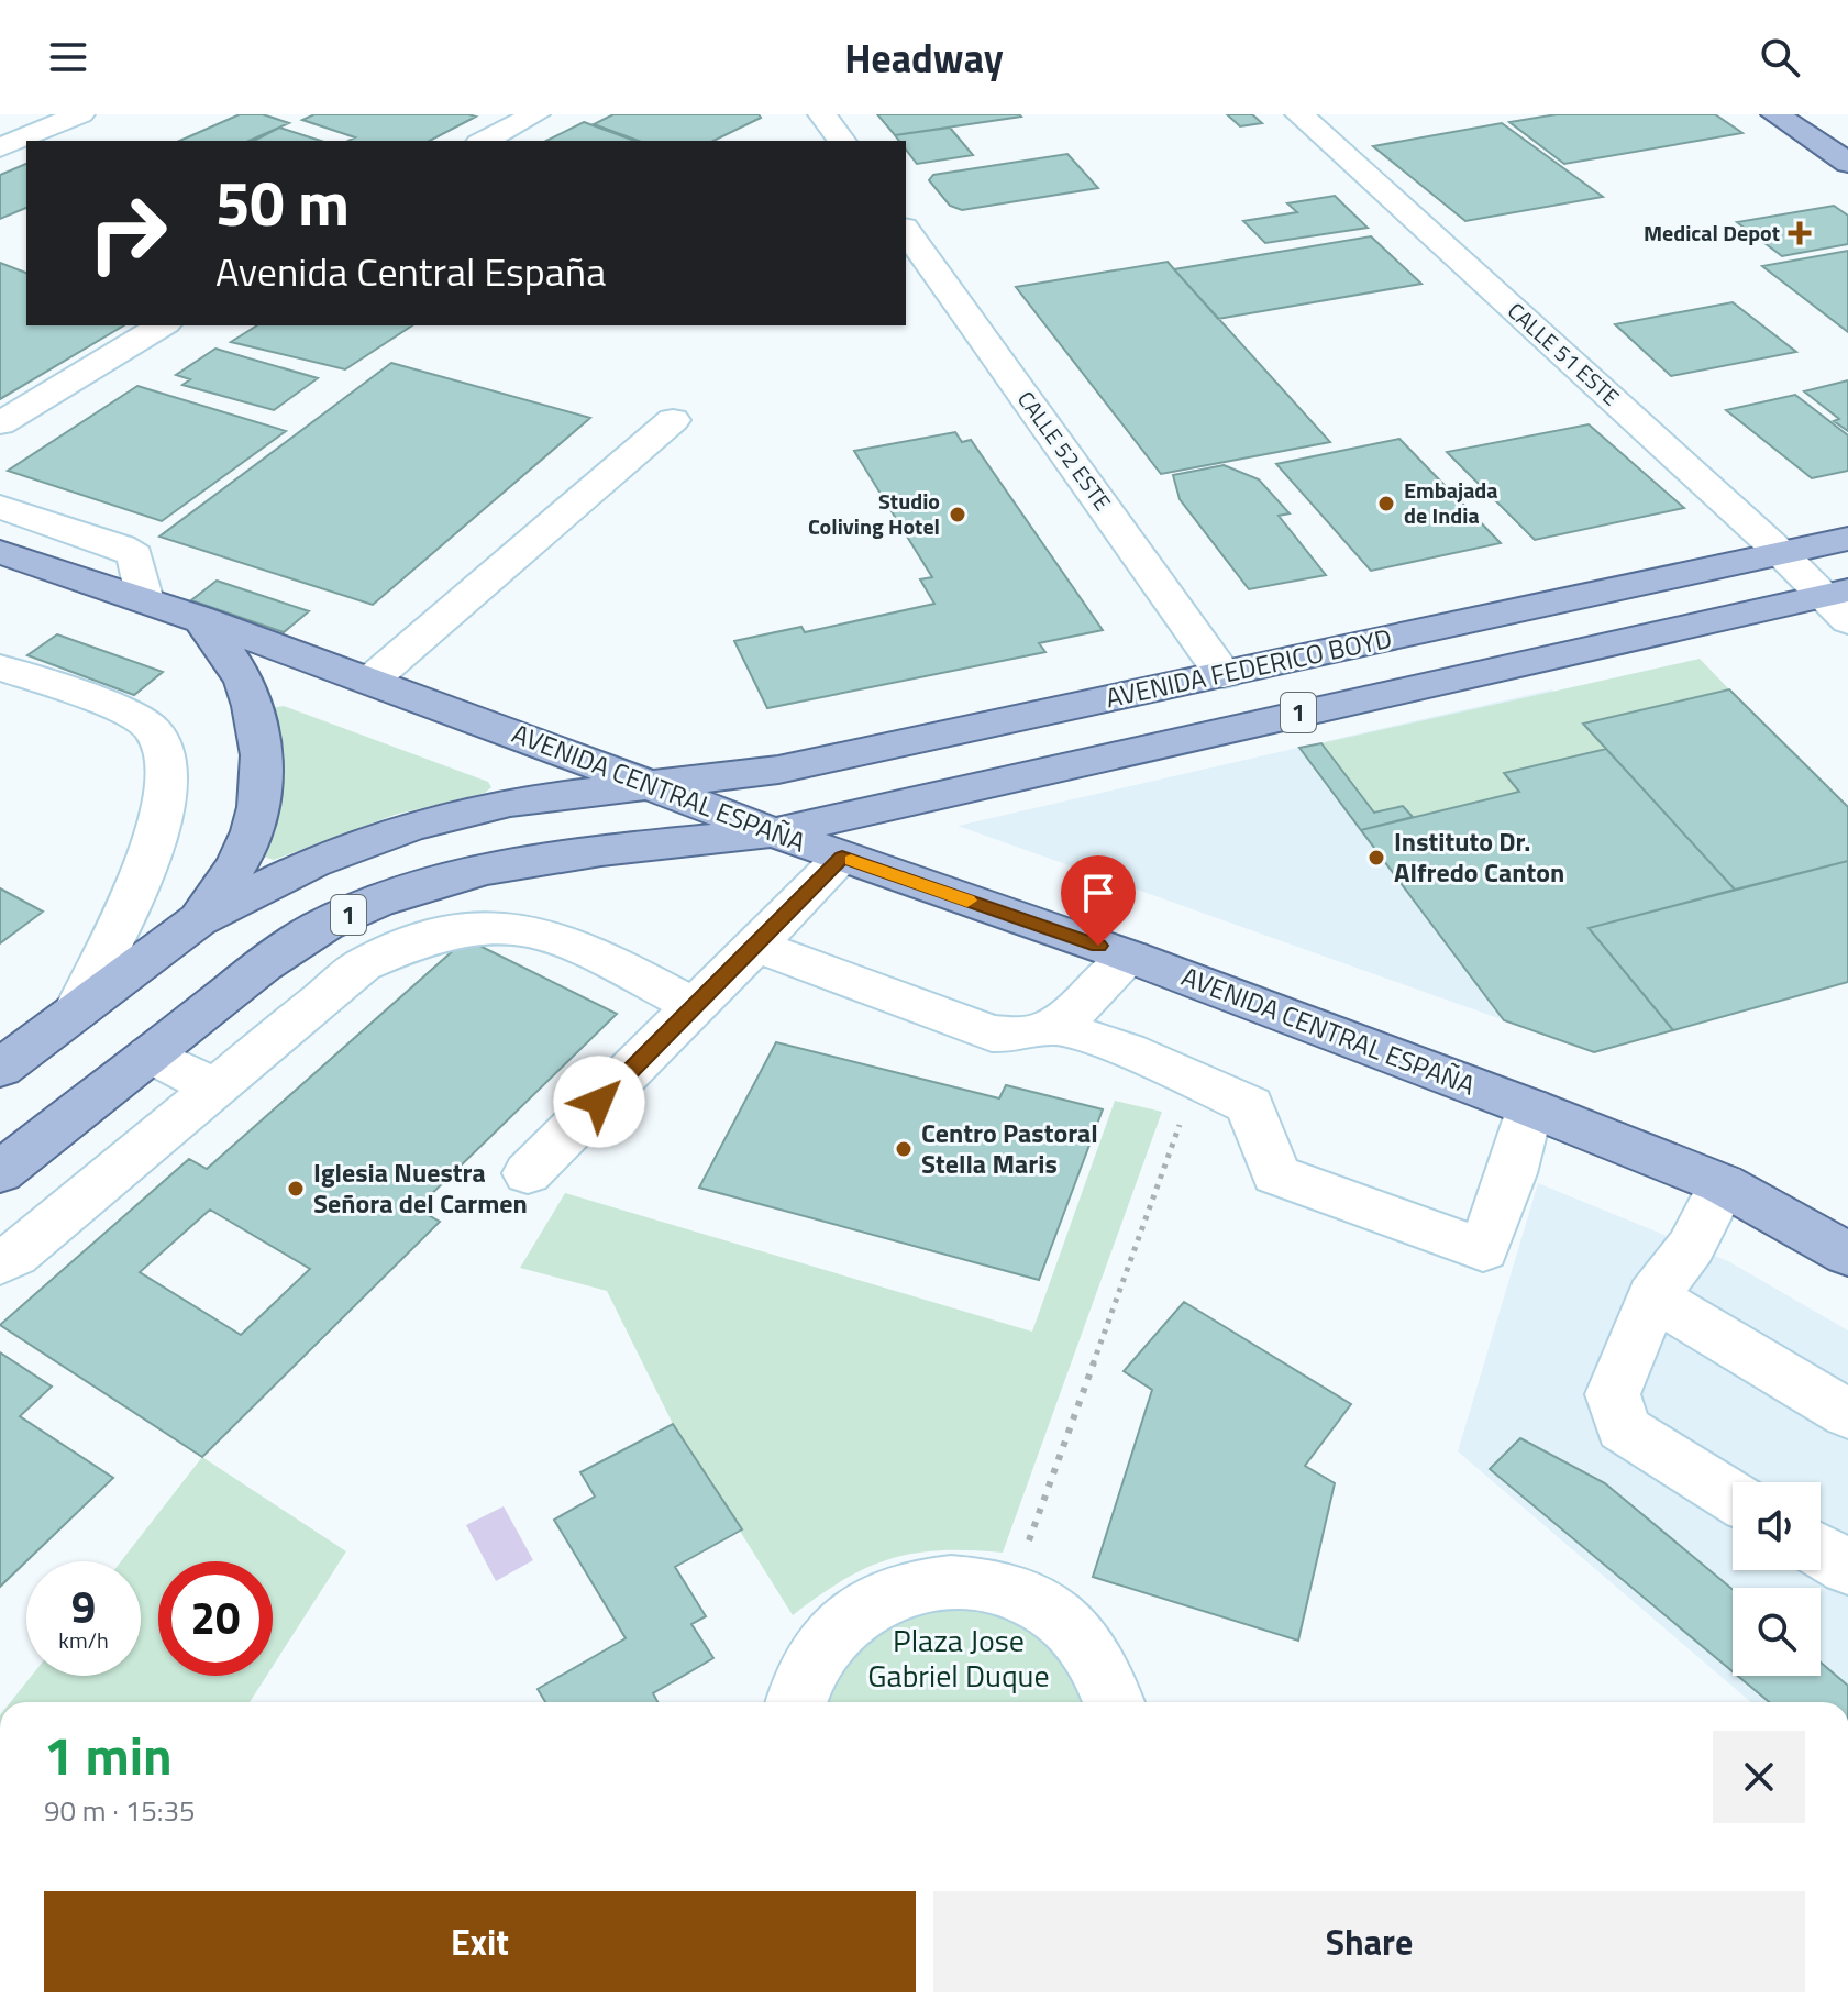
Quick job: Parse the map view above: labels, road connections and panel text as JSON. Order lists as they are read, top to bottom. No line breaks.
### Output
{"streets":{"main road":["AVENIDA FEDERICO BOYD","1","AVENIDA CENTRAL ESPAÑA"],"street":["CALLE 51 ESTE","CALLE 52 ESTE"]},"crossings":[["CALLE 51 ESTE","AVENIDA FEDERICO BOYD"],["CALLE 52 ESTE","AVENIDA FEDERICO BOYD"],["AVENIDA FEDERICO BOYD","1"],["AVENIDA FEDERICO BOYD","AVENIDA CENTRAL ESPAÑA"],["1","AVENIDA CENTRAL ESPAÑA"]],"parks":["Plaza Jose Gabriel Duque"],"places":{"health":["Medical Depot"],"other":["Embajada de India","Studio Coliving Hotel","Instituto Dr. Alfredo Canton","Centro Pastoral Stella Maris","Iglesia Nuestra Señora del Carmen"]},"page":{"header":"Headway","turn":["50 m","Avenida Central España"],"speed":"9 km/h","limit":"20","heading":["1 min","90 m · 15:35"],"buttons":["Exit","Share"]}}
